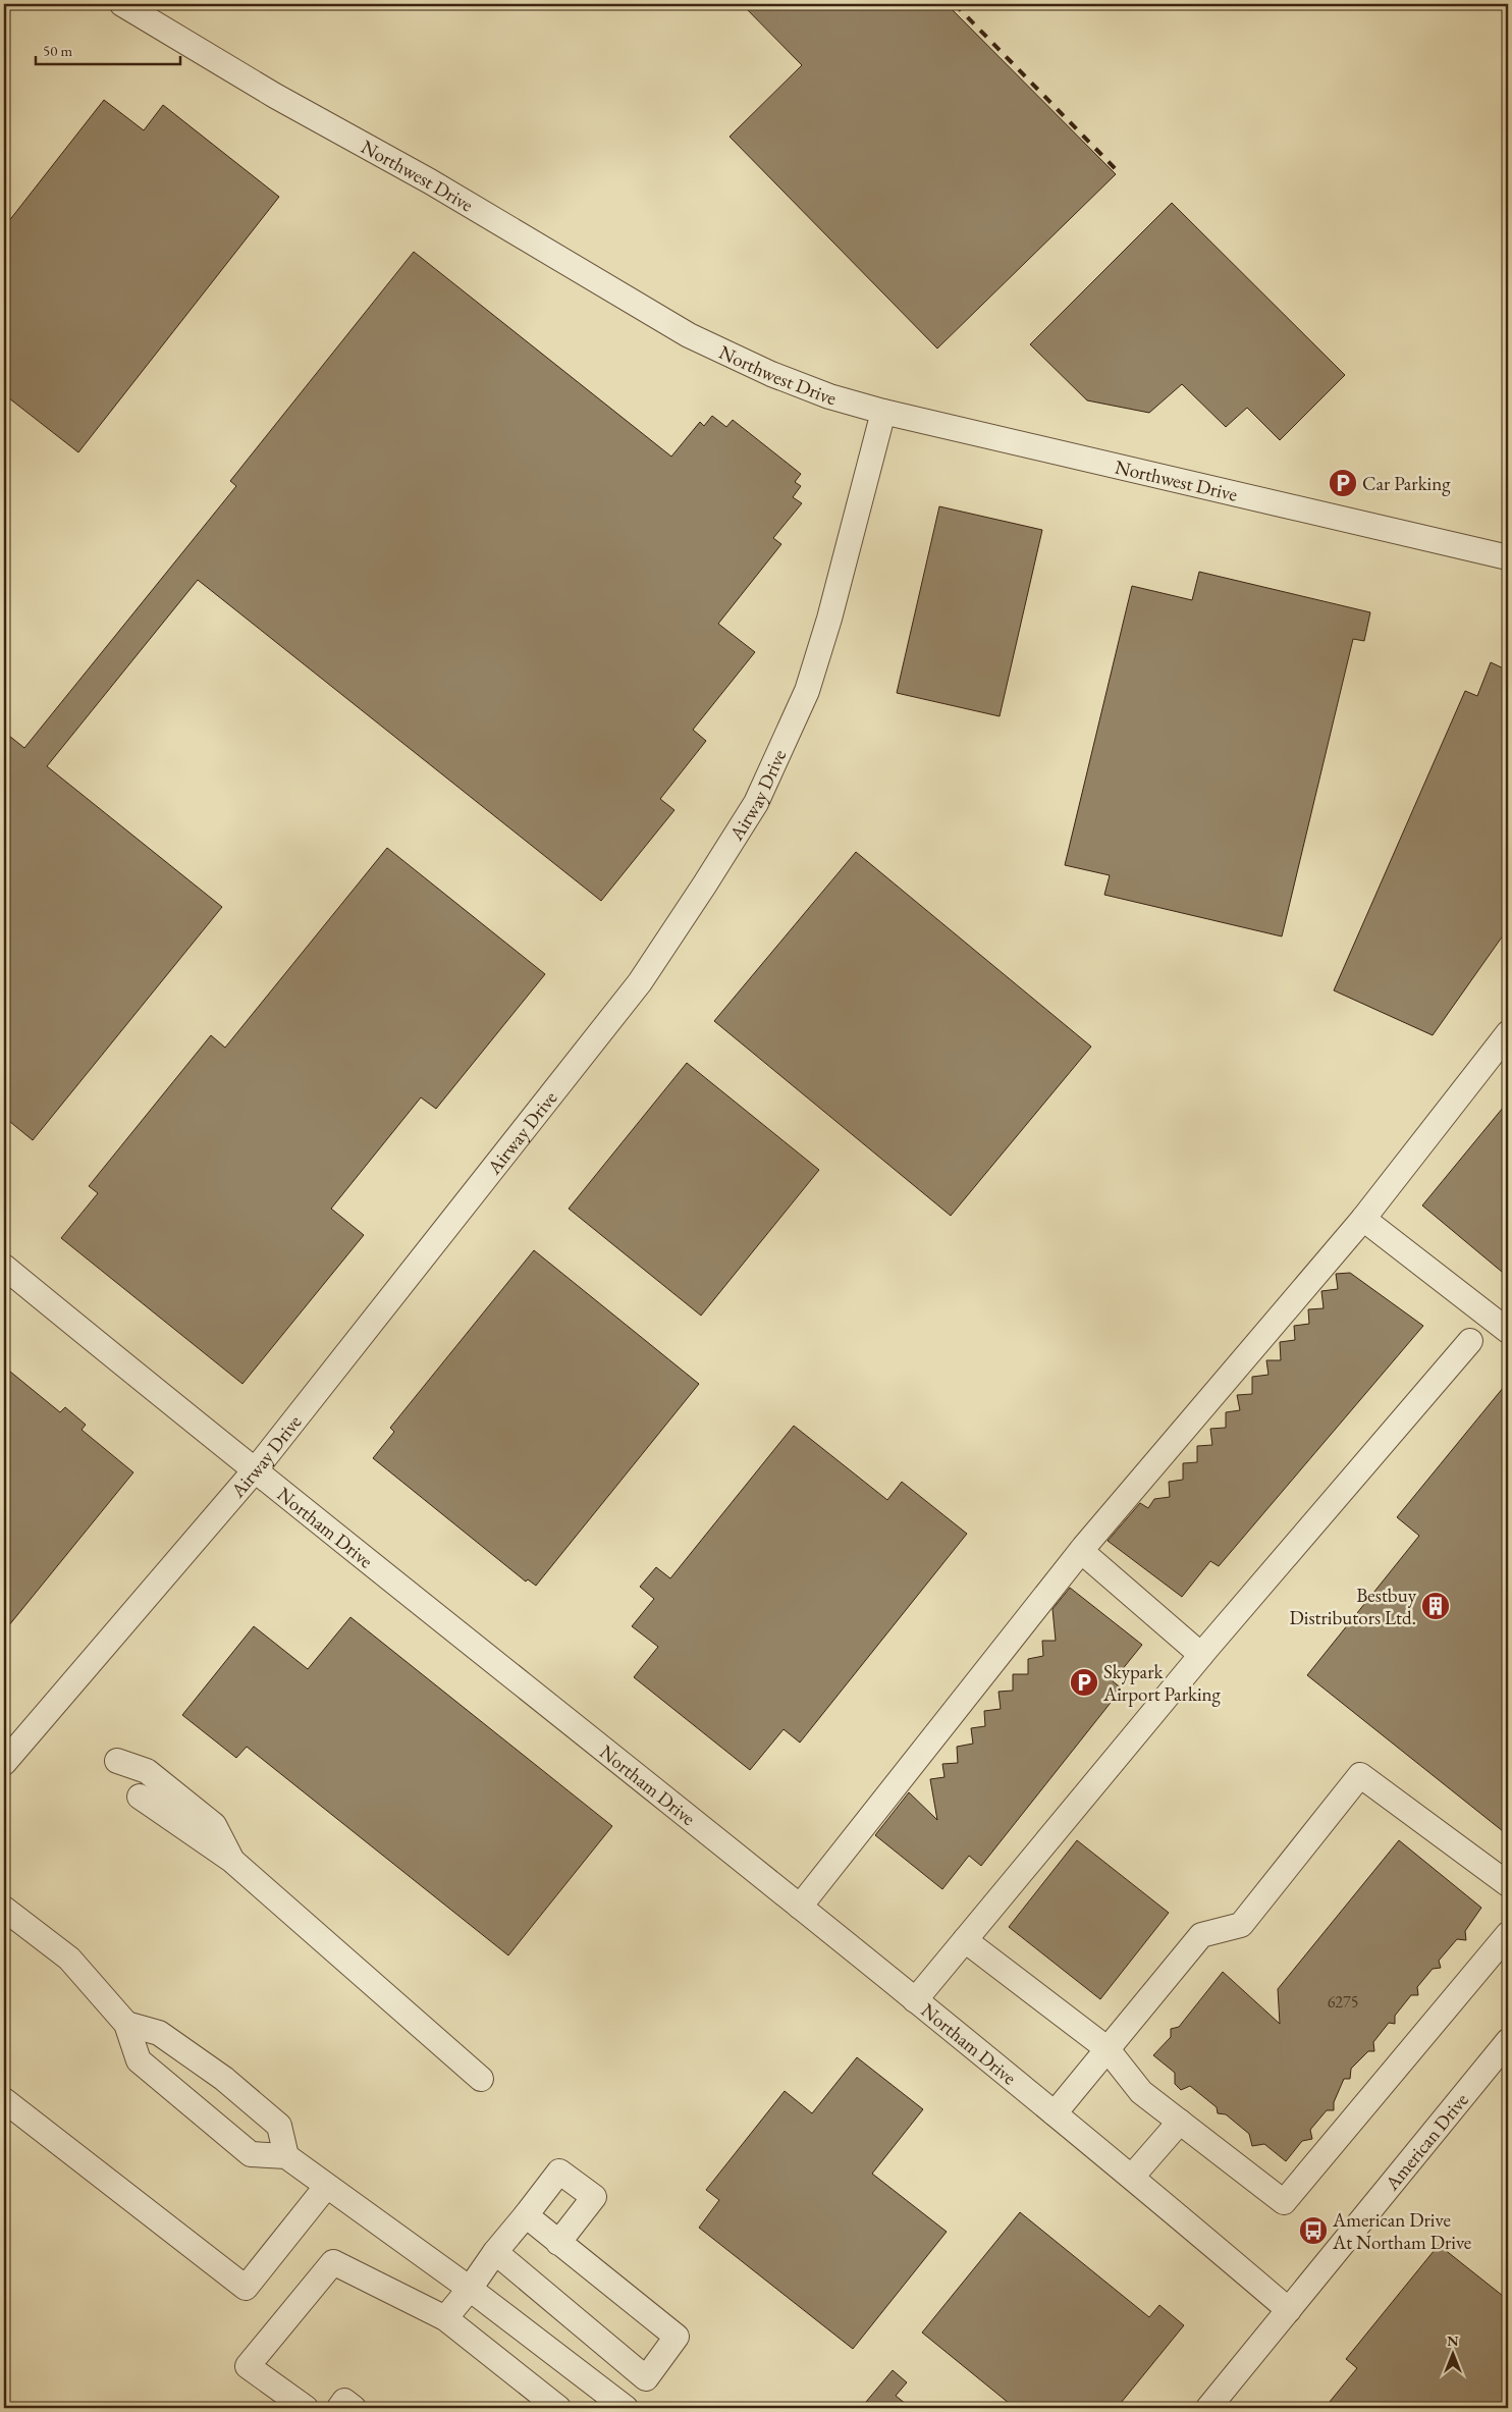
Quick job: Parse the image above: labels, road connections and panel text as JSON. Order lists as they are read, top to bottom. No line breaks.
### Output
{"streets":{"street":["Northwest Drive","Airway Drive","Northam Drive","American Drive"]},"crossings":[["Northwest Drive","Airway Drive"],["Airway Drive","Northam Drive"],["Northam Drive","American Drive"]],"places":{"parking":["Car Parking","Skypark Airport Parking"],"building":["Bestbuy Distributors Ltd."],"bus stop":["American Drive At Northam Drive"]},"house_numbers":["6275"],"scale_bar":"50 m","north":"top"}
